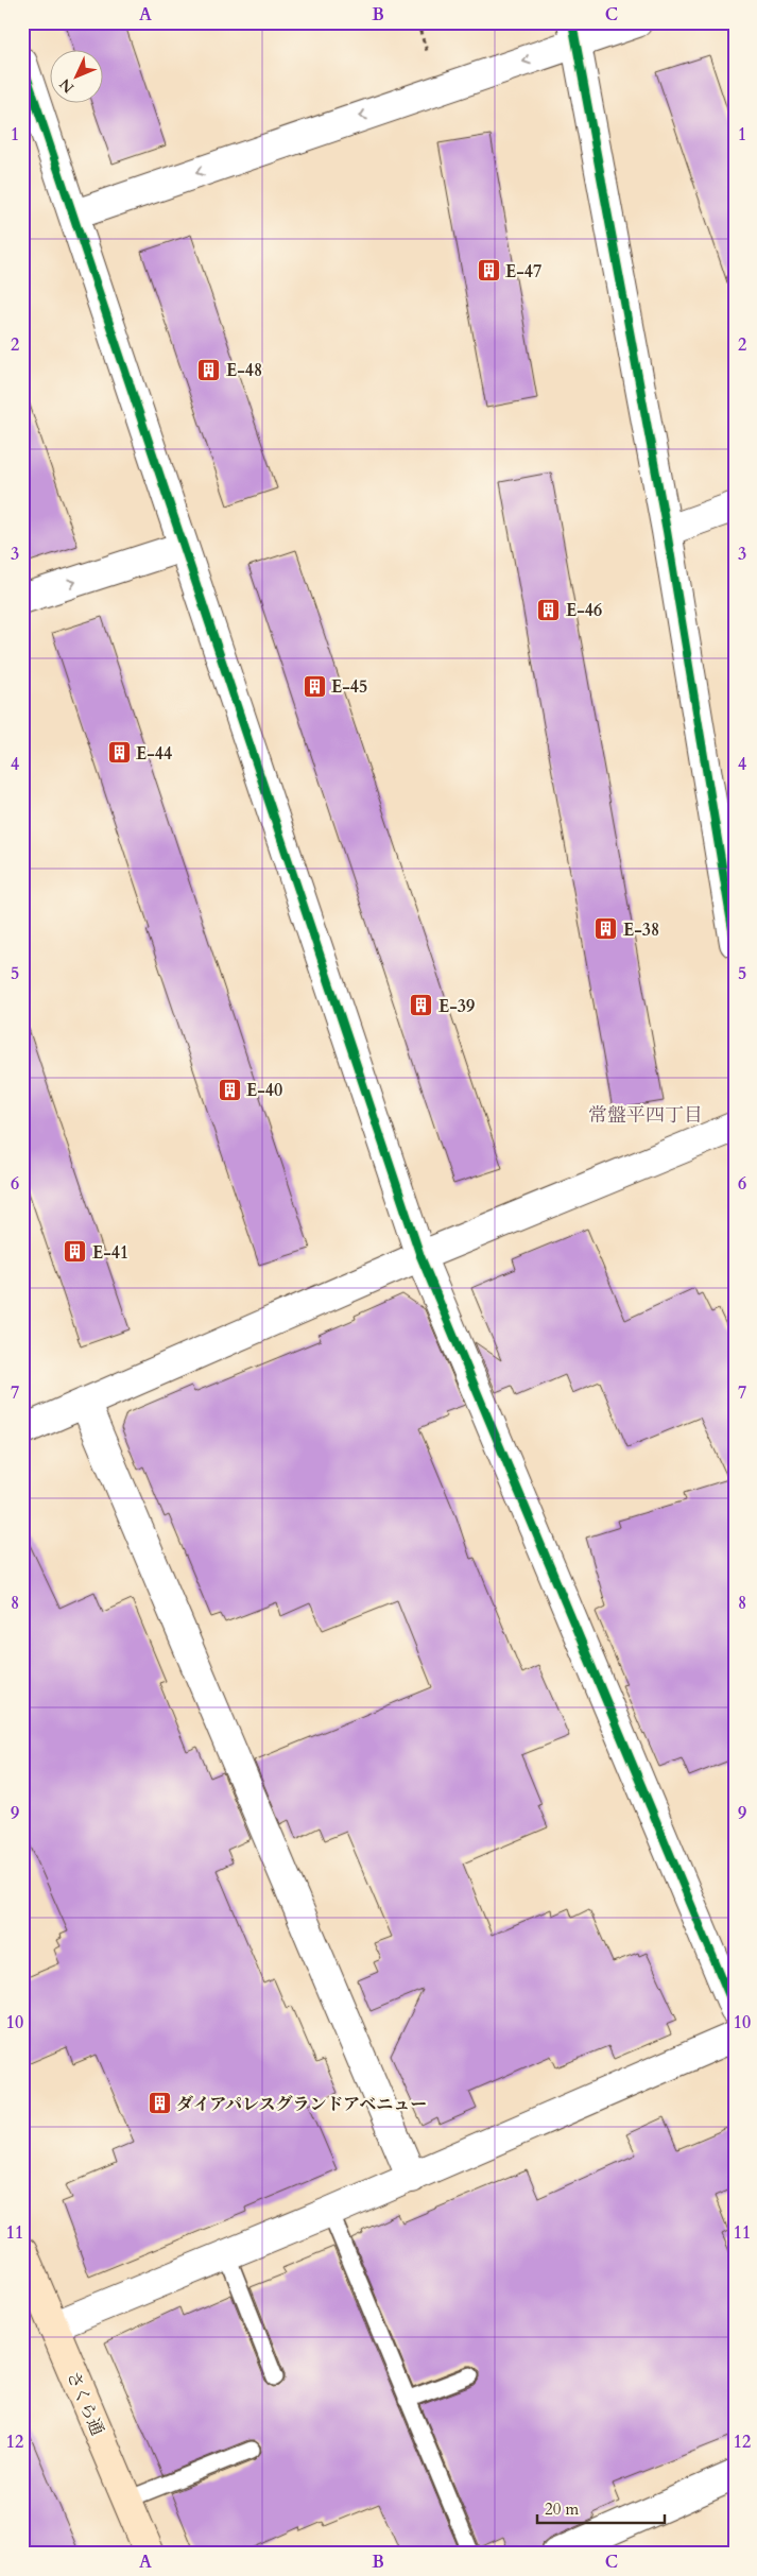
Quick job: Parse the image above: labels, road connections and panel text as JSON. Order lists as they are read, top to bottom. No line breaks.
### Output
{"streets":{"street":["さくら通"]},"districts":["常盤平四丁目"],"places":{"building":["E-47","E-48","E-46","E-45","E-44","E-38","E-39","E-40","E-41","ダイアパレスグランドアベニュー"]},"scale_bar":"20 m","north":"bottom left","grid":{"columns":["A","B","C"],"rows":["1","2","3","4","5","6","7","8","9","10","11","12"]}}
